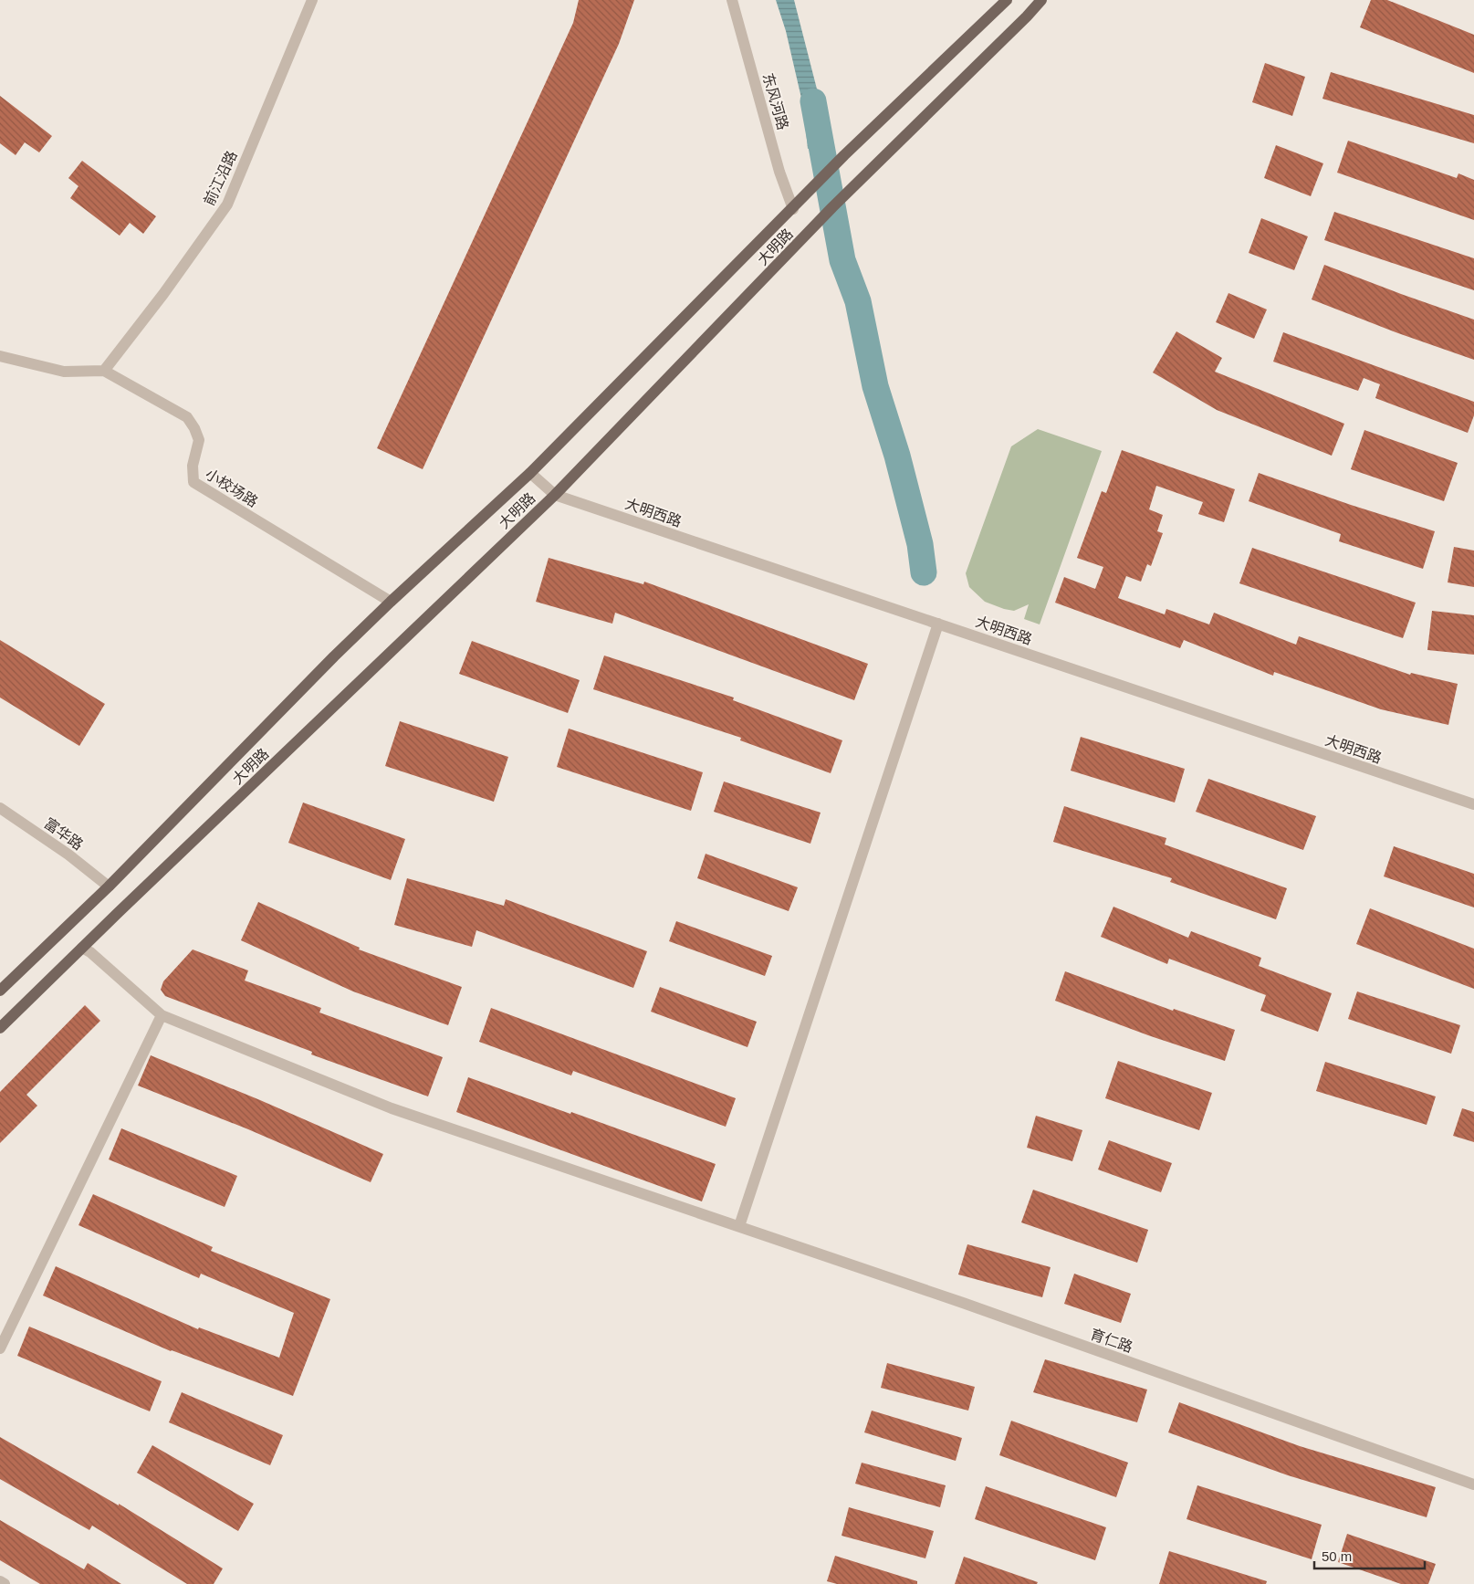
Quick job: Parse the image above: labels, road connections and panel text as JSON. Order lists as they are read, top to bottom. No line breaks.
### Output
{"streets":{"main road":["大明路"],"street":["东风河路","前江沿路","小校场路","大明西路","富华路","育仁路"]},"crossings":[["前江沿路","小校场路"],["大明路","大明西路"],["大明路","育仁路"]],"scale_bar":"50 m"}
